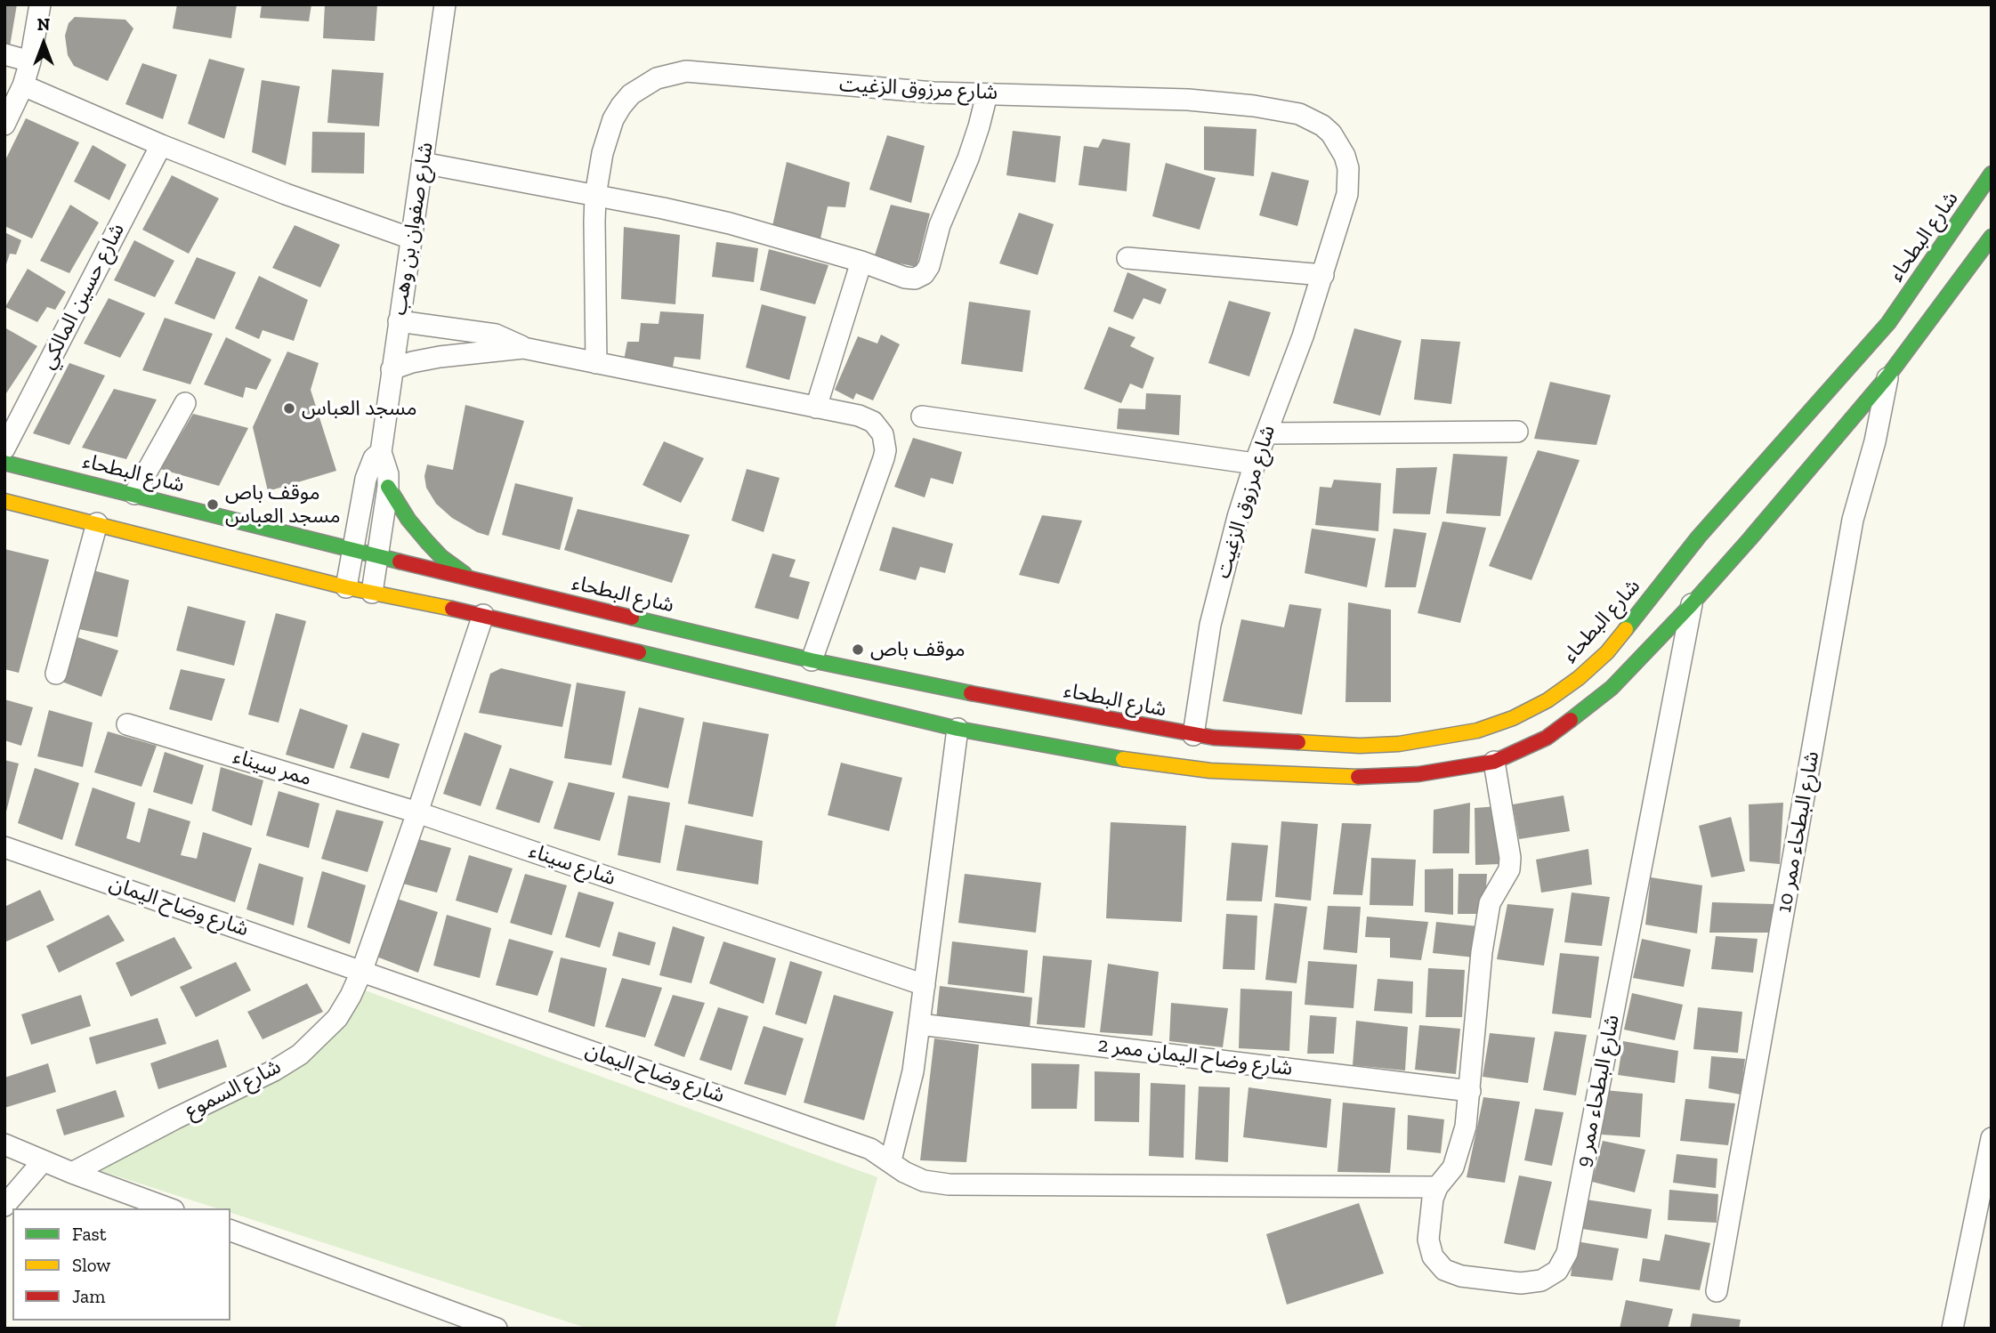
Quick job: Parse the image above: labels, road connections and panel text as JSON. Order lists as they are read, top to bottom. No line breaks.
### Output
{"streets":{"street":["شارع مرزوق الزغيت","شارع صفوان بن وهب","شارع البطحاء","شارع حسين المالكي","ممر سيناء","شارع البطحاء ممر 10","شارع سيناء","شارع وضاح اليمان","شارع وضاح اليمان ممر 2","شارع السموع","شارع البطحاء ممر 9"]},"crossings":[["شارع مرزوق الزغيت","شارع البطحاء"],["شارع صفوان بن وهب","شارع البطحاء"],["شارع البطحاء","شارع البطحاء ممر 10"],["شارع البطحاء","شارع البطحاء ممر 9"],["ممر سيناء","شارع سيناء"],["ممر سيناء","شارع السموع"],["شارع سيناء","شارع السموع"],["شارع وضاح اليمان","شارع السموع"],["شارع وضاح اليمان","شارع البطحاء ممر 9"],["شارع وضاح اليمان ممر 2","شارع البطحاء ممر 9"]],"places":["مسجد العباس","موقف باص مسجد العباس","موقف باص"],"legend":["Fast","Slow","Jam"],"north":"top"}
